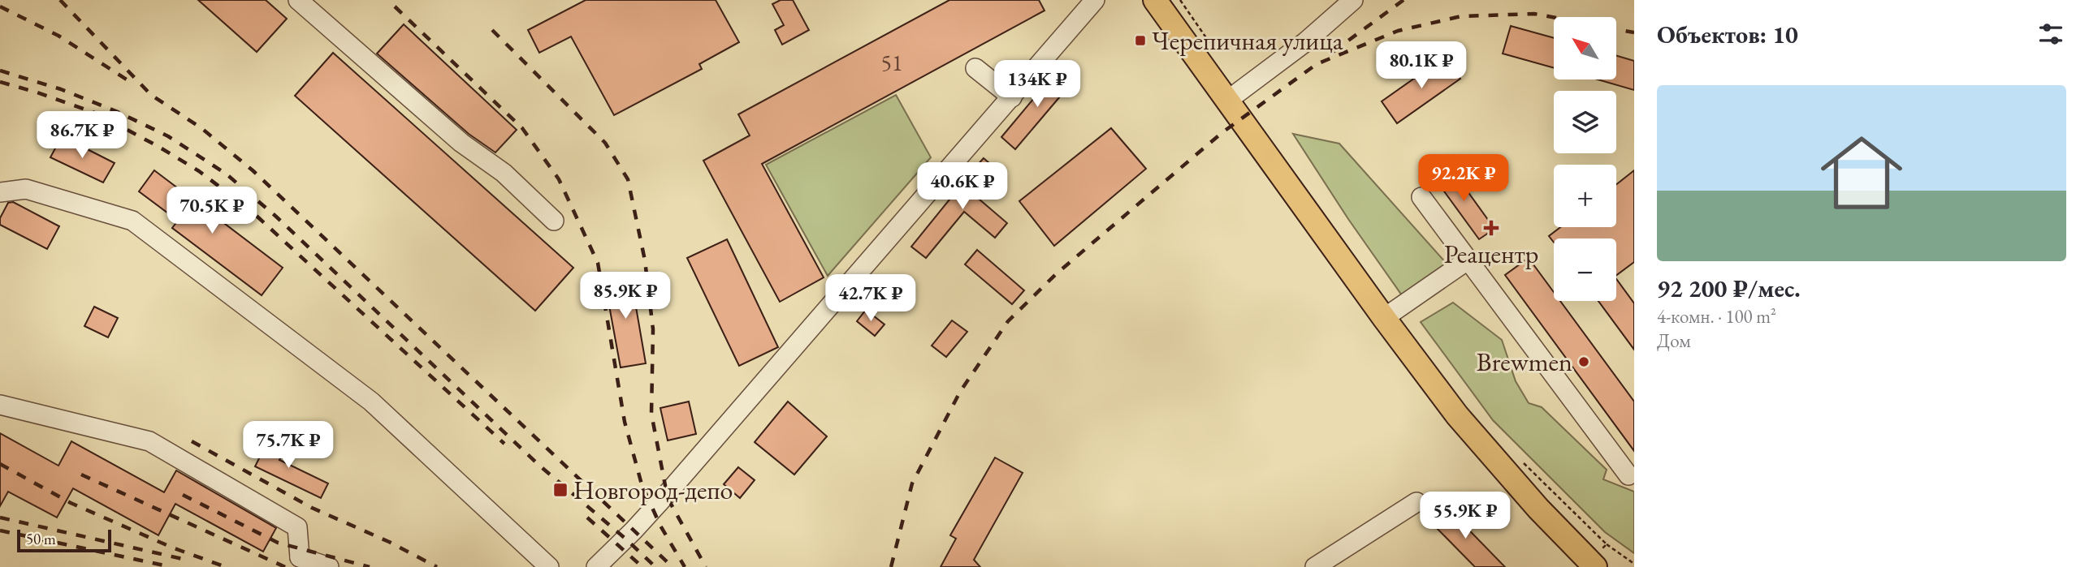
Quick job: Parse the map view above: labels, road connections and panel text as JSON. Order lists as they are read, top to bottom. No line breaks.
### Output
{"places":{"transit":["Черепичная улица","Новгород-депо"],"health":["Реацентр"],"other":["Brewmen"]},"house_numbers":["51"],"scale_bar":"50 m","north":"top left","page":{"heading":"Объектов: 10","map_buttons":["+","−"],"price":["80.1K ₽","134K ₽","86.7K ₽","92.2K ₽","40.6K ₽","70.5K ₽","85.9K ₽","42.7K ₽","75.7K ₽","55.9K ₽"],"list":[{"name":"92 200 ₽/мес.","note":"4-комн. · 100 m² · Дом"}],"scale":"50 m"}}
